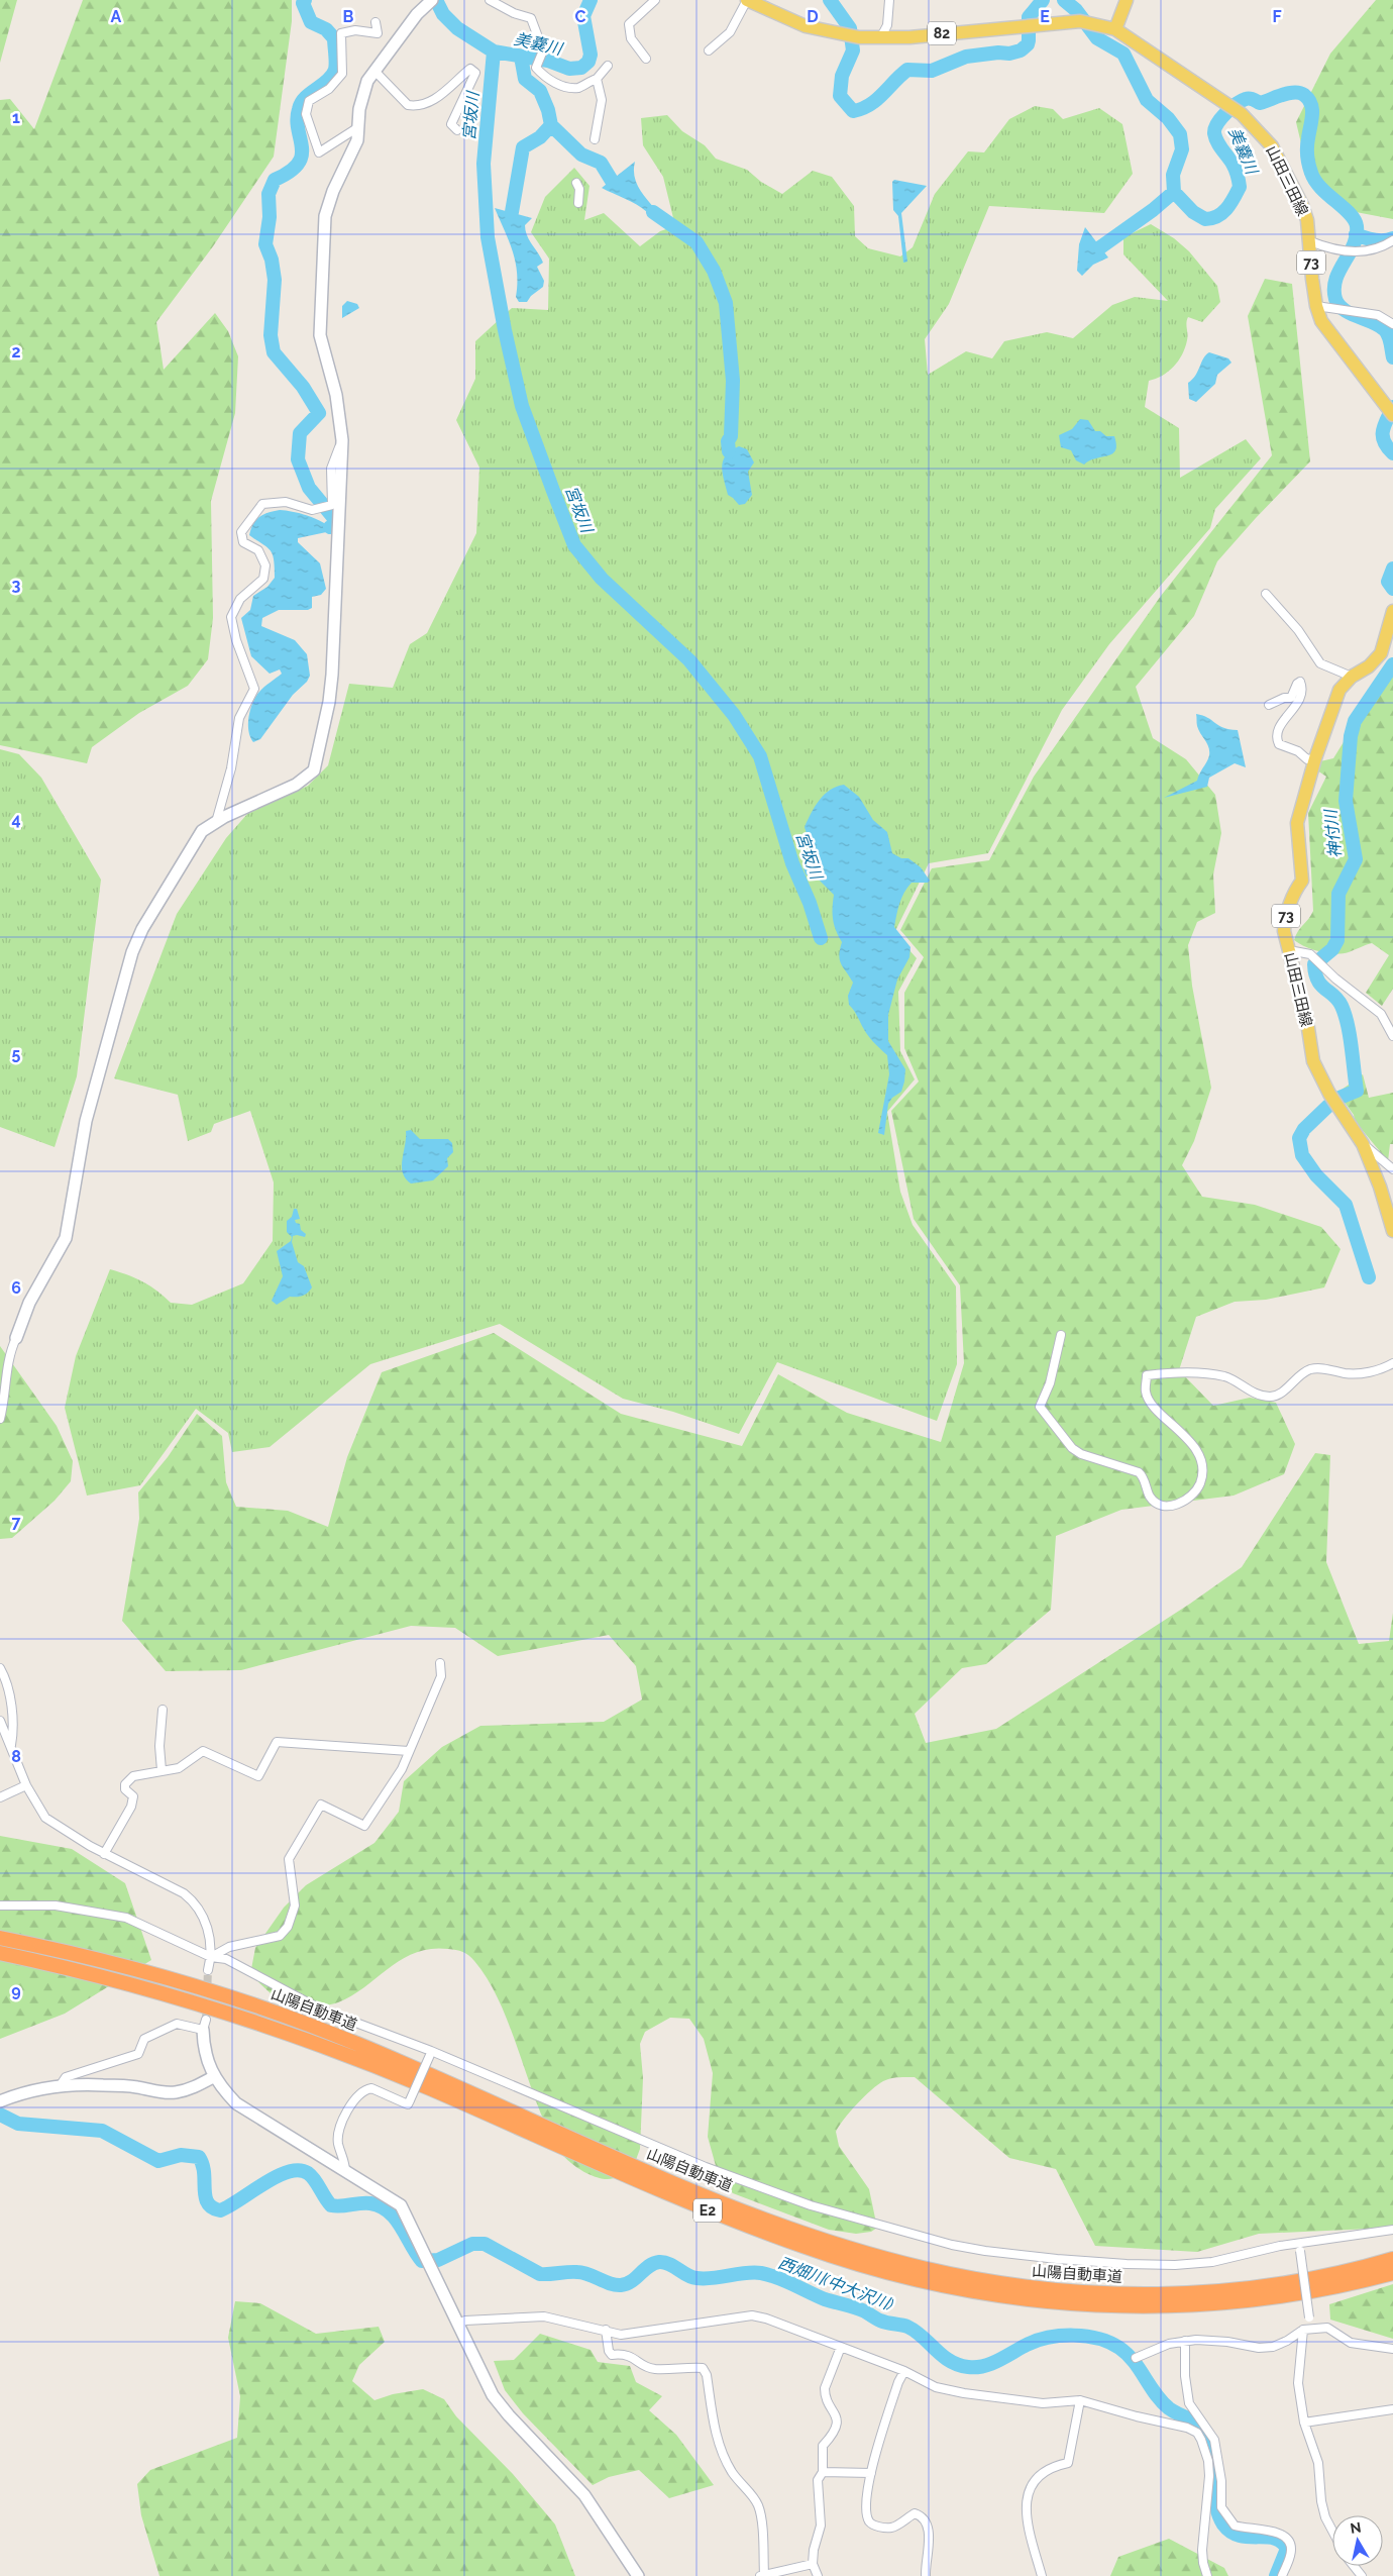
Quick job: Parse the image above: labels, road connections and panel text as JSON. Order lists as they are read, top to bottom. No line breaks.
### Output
{"streets":{"highway":["山陽自動車道","E2"],"main road":["82","山田三田線","73"]},"crossings":[["82","山田三田線"]],"water":["美嚢川","宮坂川","神付川","西畑川(中大沢川)"],"north":"top","grid":{"columns":["A","B","C","D","E","F"],"rows":["1","2","3","4","5","6","7","8","9"]}}
